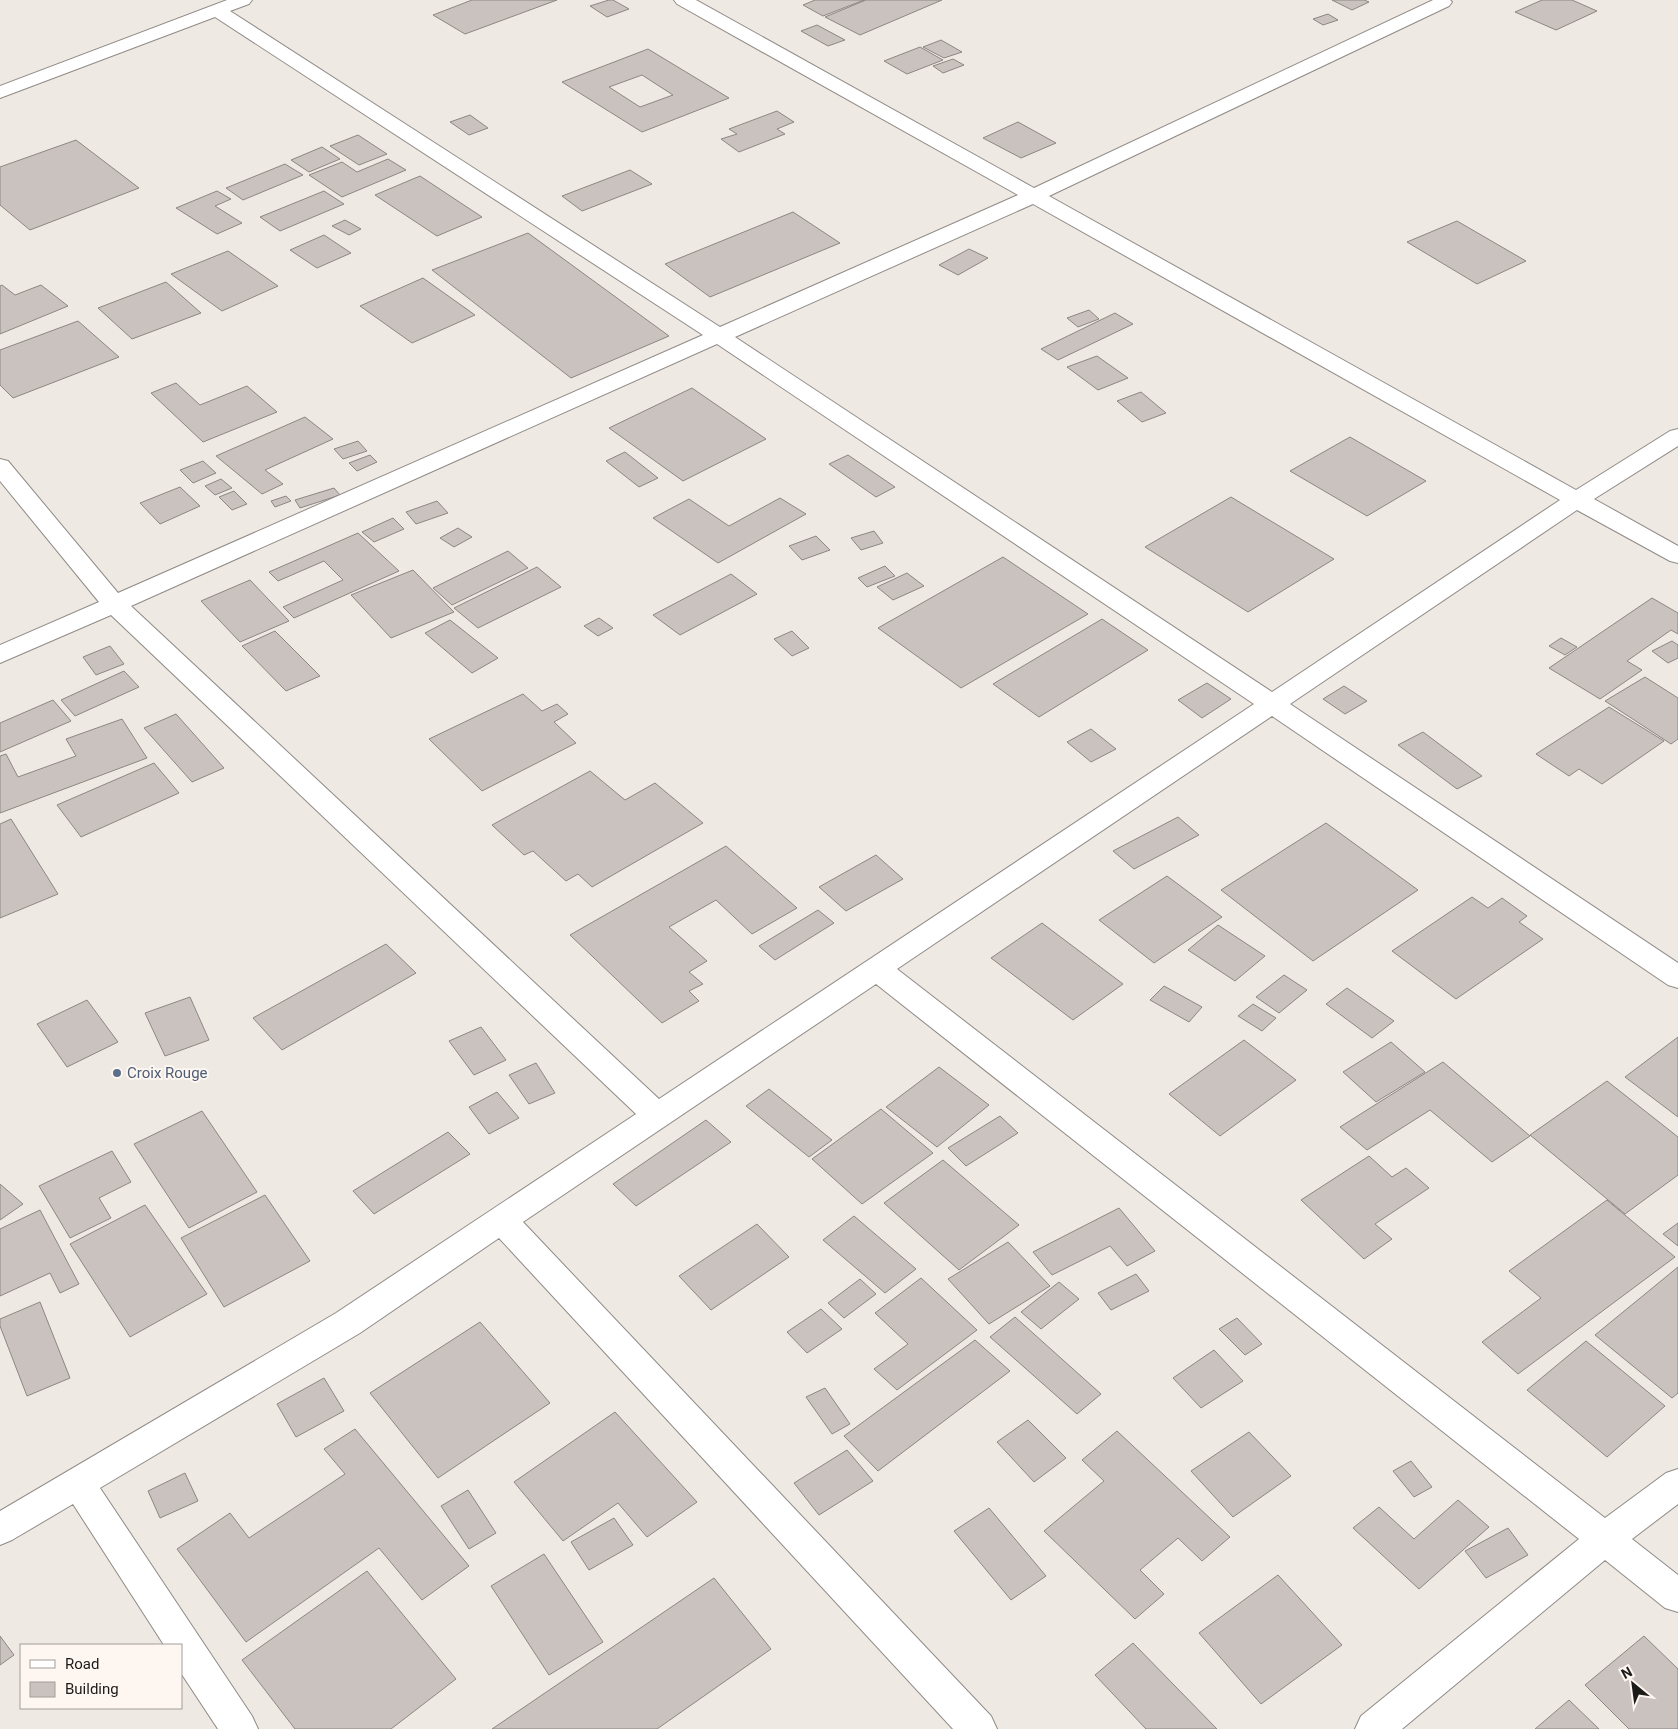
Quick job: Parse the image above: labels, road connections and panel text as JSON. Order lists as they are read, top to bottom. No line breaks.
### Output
{"places":["Croix Rouge"],"legend":["Road","Building"],"north":"top left"}
